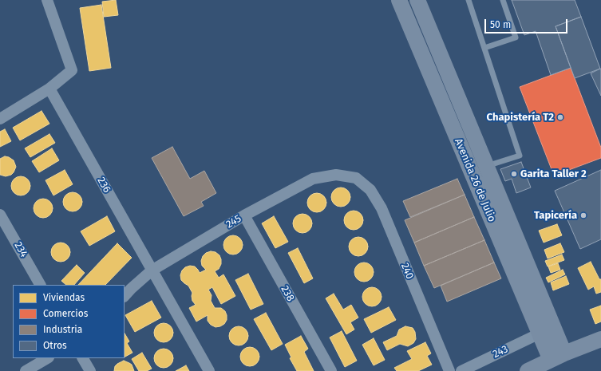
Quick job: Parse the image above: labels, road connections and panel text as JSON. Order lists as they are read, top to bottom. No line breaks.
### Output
{"streets":{"street":["Avenida 26 de Julio","236","245","234","240","238","243"]},"crossings":[["Avenida 26 de Julio","243"],["236","245"],["245","240"],["245","238"]],"places":["Chapistería T2","Garita Taller 2","Tapicería"],"legend":["Viviendas","Comercios","Industria","Otros"],"scale_bar":"50 m"}
